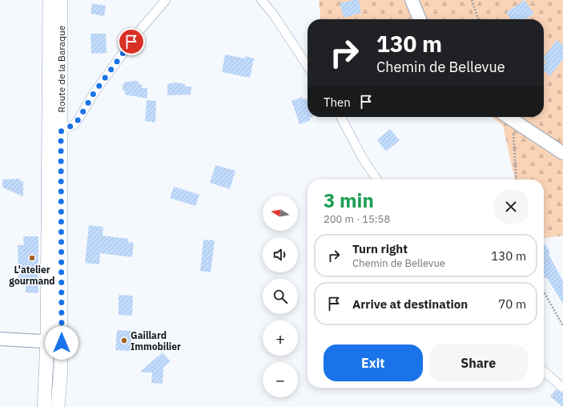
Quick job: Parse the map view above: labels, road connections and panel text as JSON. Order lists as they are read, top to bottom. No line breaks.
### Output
{"streets":{"main road":["Route de la Baraque"]},"places":["L'atelier gourmand","Gaillard Immobilier"],"north":"left","page":{"turn":["130 m","Chemin de Bellevue"],"then":"Then","heading":["3 min","200 m · 15:58"],"map_buttons":["+","−"],"list":[{"name":"Turn right","note":"Chemin de Bellevue","value":"130 m"},{"name":"Arrive at destination","value":"70 m"}],"buttons":["Exit","Share"]}}
